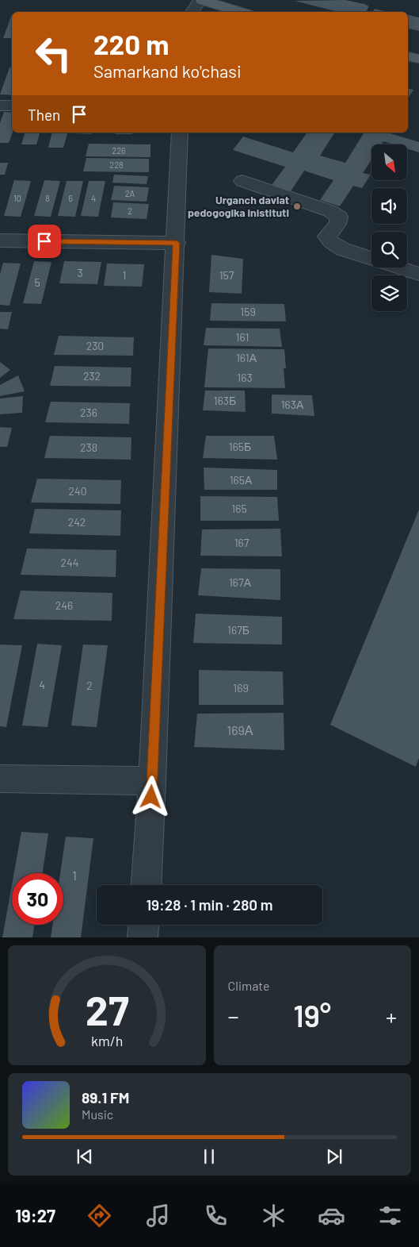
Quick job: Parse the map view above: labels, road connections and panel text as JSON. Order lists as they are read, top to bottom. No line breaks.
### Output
{"places":["Urganch davlat pedogogika inistituti"],"house_numbers":["226","228","2A","10","8","6","4","2","3","1","157","5","159","161","230","161А","232","163","163Б","163А","236","165Б","238","165А","240","165","242","167","244","167А","246","167Б","4","2","169","169А","1"],"north":"bottom right","page":{"turn":["220 m","Samarkand ko'chasi"],"then":"Then","limit":"30","trip":"19:28 · 1 min · 280 m","tile":"Climate","heat":["−","19°","+"],"song":["89.1 FM","Music"],"tabs":"19:27","gauge":["27","km/h"]}}
